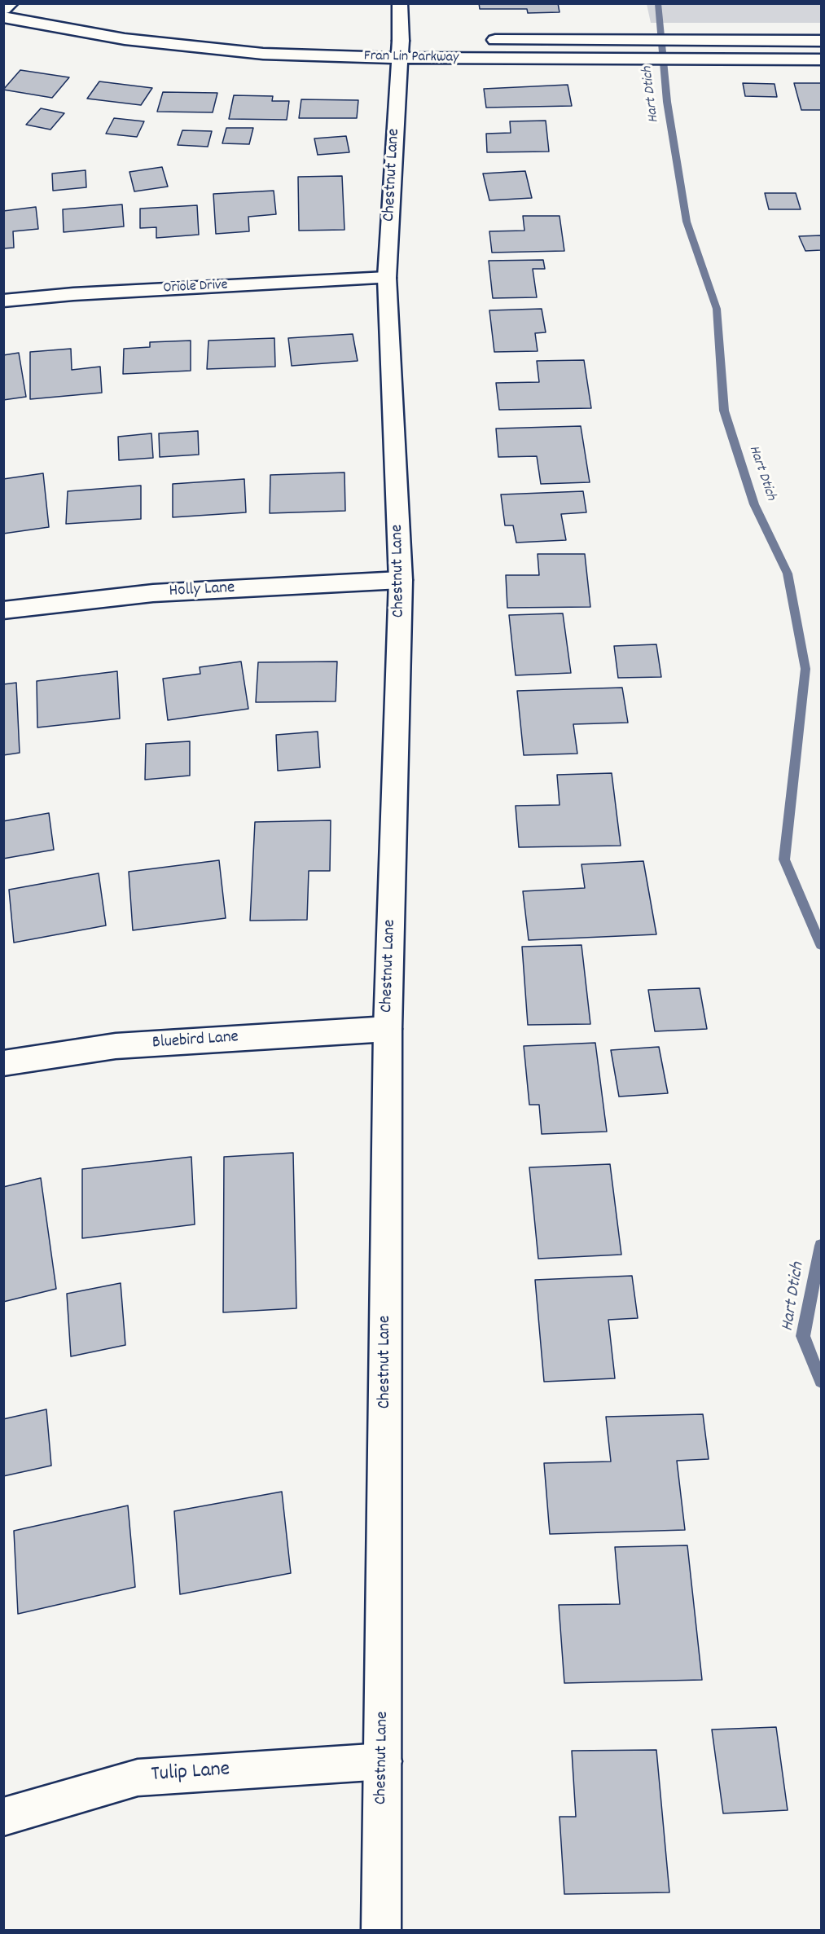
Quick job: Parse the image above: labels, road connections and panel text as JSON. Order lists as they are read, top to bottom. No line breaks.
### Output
{"streets":{"street":["Fran Lin Parkway","Chestnut Lane","Oriole Drive","Holly Lane","Bluebird Lane","Tulip Lane"]},"crossings":[["Fran Lin Parkway","Chestnut Lane"],["Chestnut Lane","Oriole Drive"],["Chestnut Lane","Holly Lane"],["Chestnut Lane","Bluebird Lane"],["Chestnut Lane","Tulip Lane"]],"water":["Hart Dtich"]}
